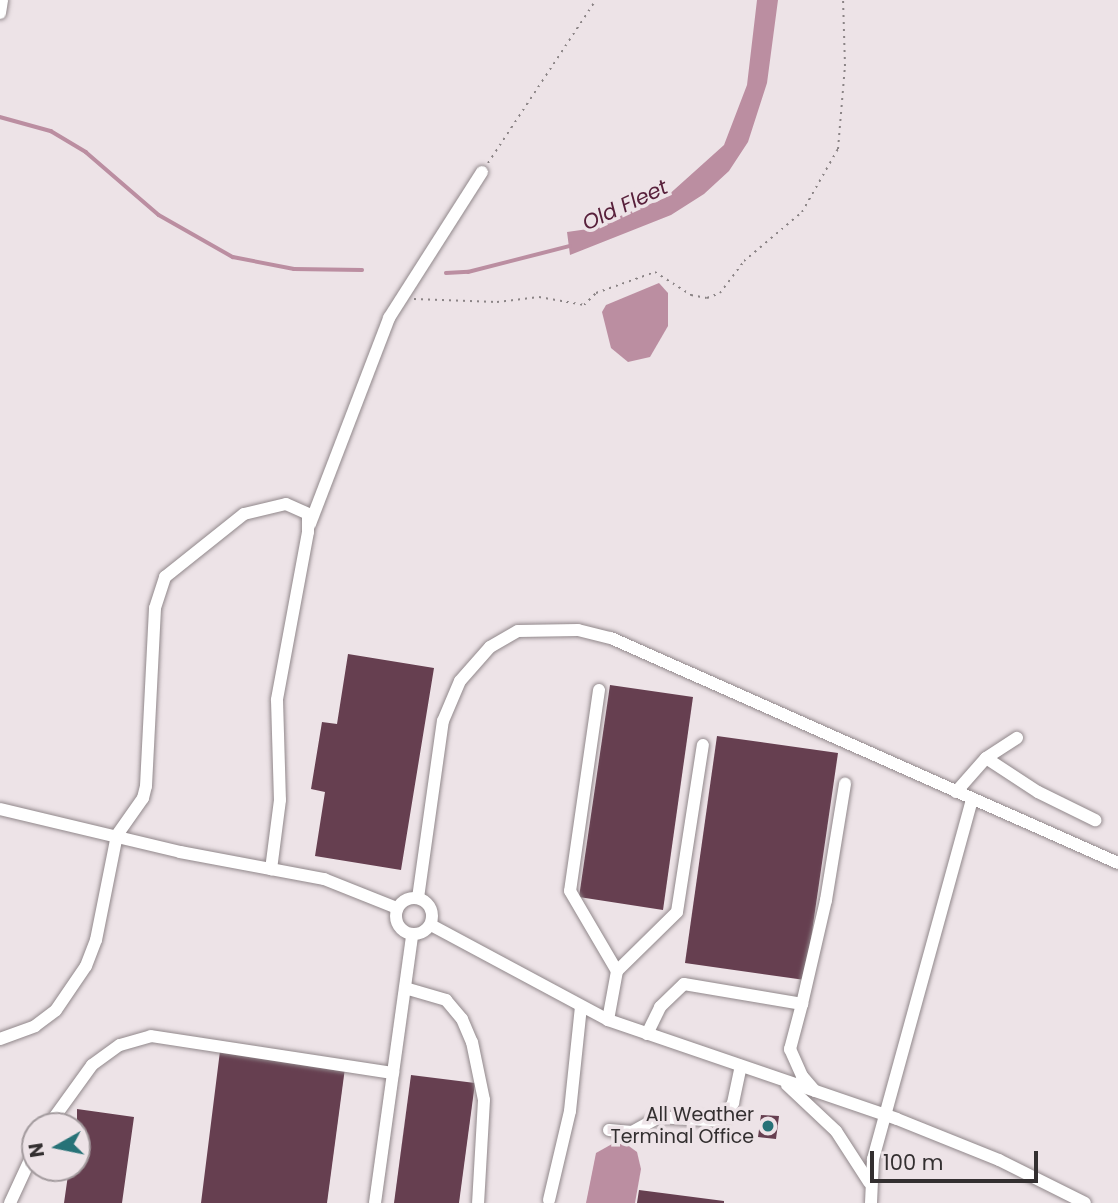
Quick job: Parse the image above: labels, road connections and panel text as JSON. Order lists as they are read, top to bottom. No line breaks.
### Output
{"water":["Old Fleet"],"places":["All Weather Terminal Office"],"scale_bar":"100 m","north":"left"}
